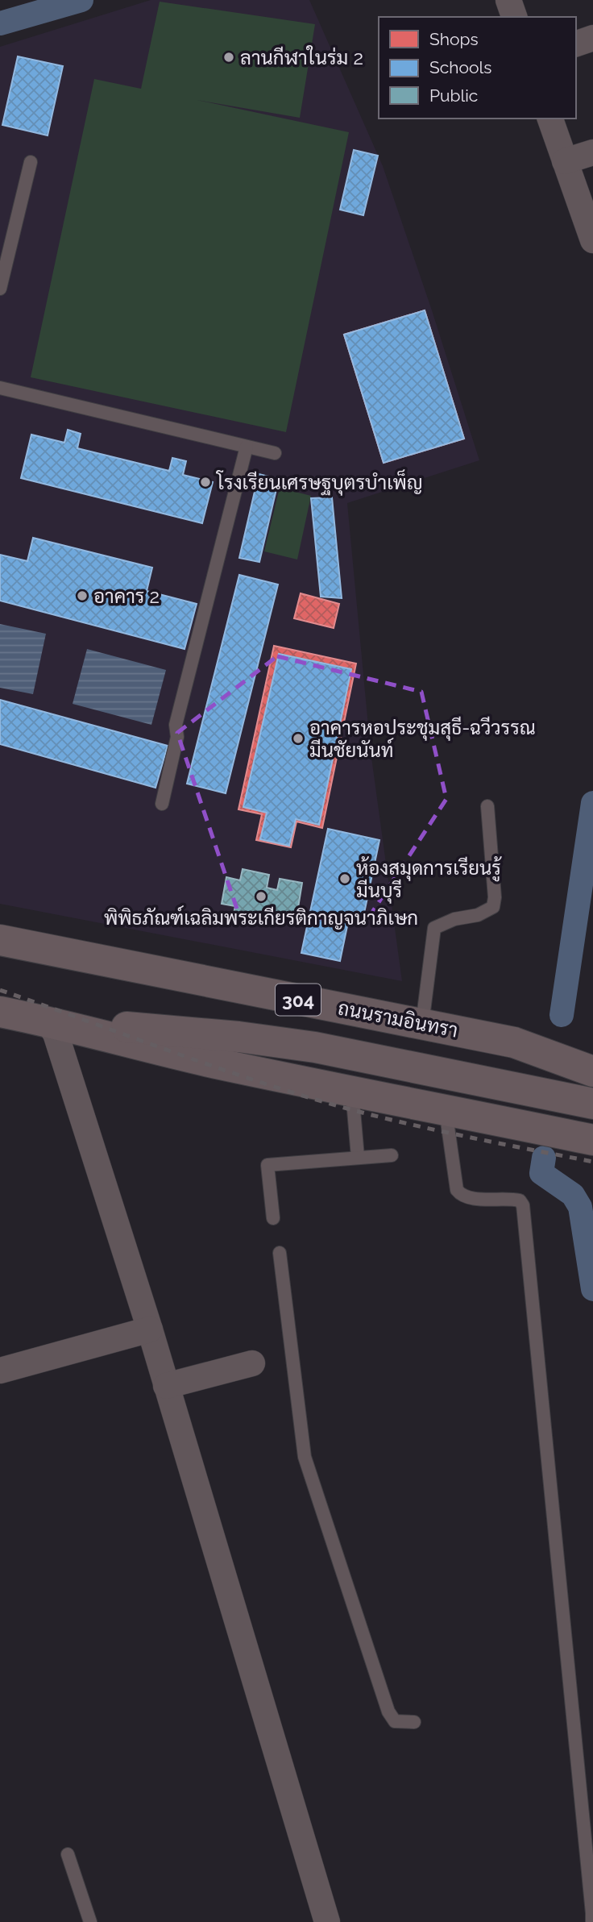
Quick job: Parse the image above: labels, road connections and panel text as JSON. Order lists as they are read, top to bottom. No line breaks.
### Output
{"streets":{"highway":["304","ถนนรามอินทรา"]},"places":["ลานกีฬาในร่ม 2","โรงเรียนเศรษฐบุตรบำเพ็ญ","อาคาร 2","อาคารหอประชุมสุธี-ฉวีวรรณ มีนชัยนันท์","ห้องสมุดการเรียนรู้ มีนบุรี","พิพิธภัณฑ์เฉลิมพระเกียรติกาญจนาภิเษก"],"legend":["Shops","Schools","Public"]}
